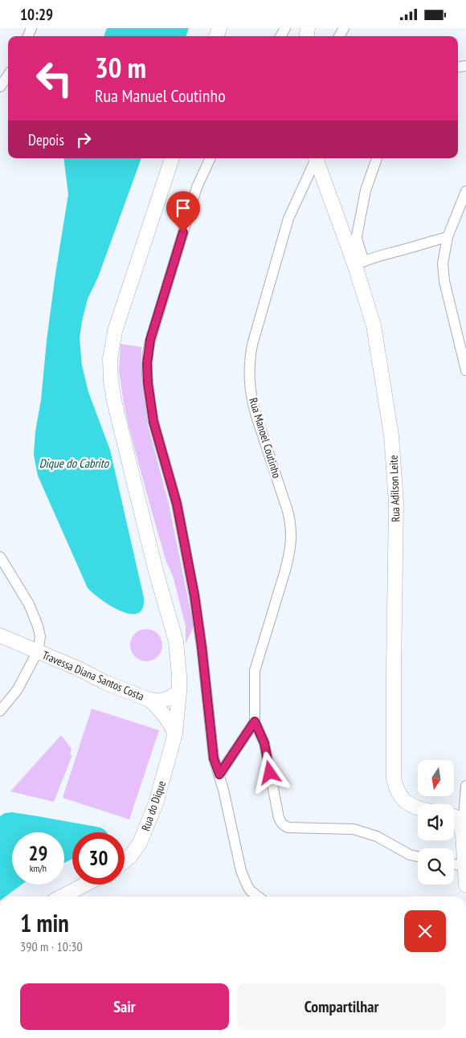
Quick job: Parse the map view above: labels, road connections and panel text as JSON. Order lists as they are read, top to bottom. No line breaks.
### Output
{"streets":{"street":["Rua Manoel Coutinho","Rua Adilson Leite","Travessa Diana Santos Costa","Rua do Dique"]},"crossings":[["Travessa Diana Santos Costa","Rua do Dique"]],"water":["Dique do Cabrito"],"north":"bottom","page":{"status":"10:29","turn":["30 m","Rua Manuel Coutinho"],"then":"Depois","speed":"29 km/h","limit":"30","heading":["1 min","390 m · 10:30"],"buttons":["Sair","Compartilhar"]}}
